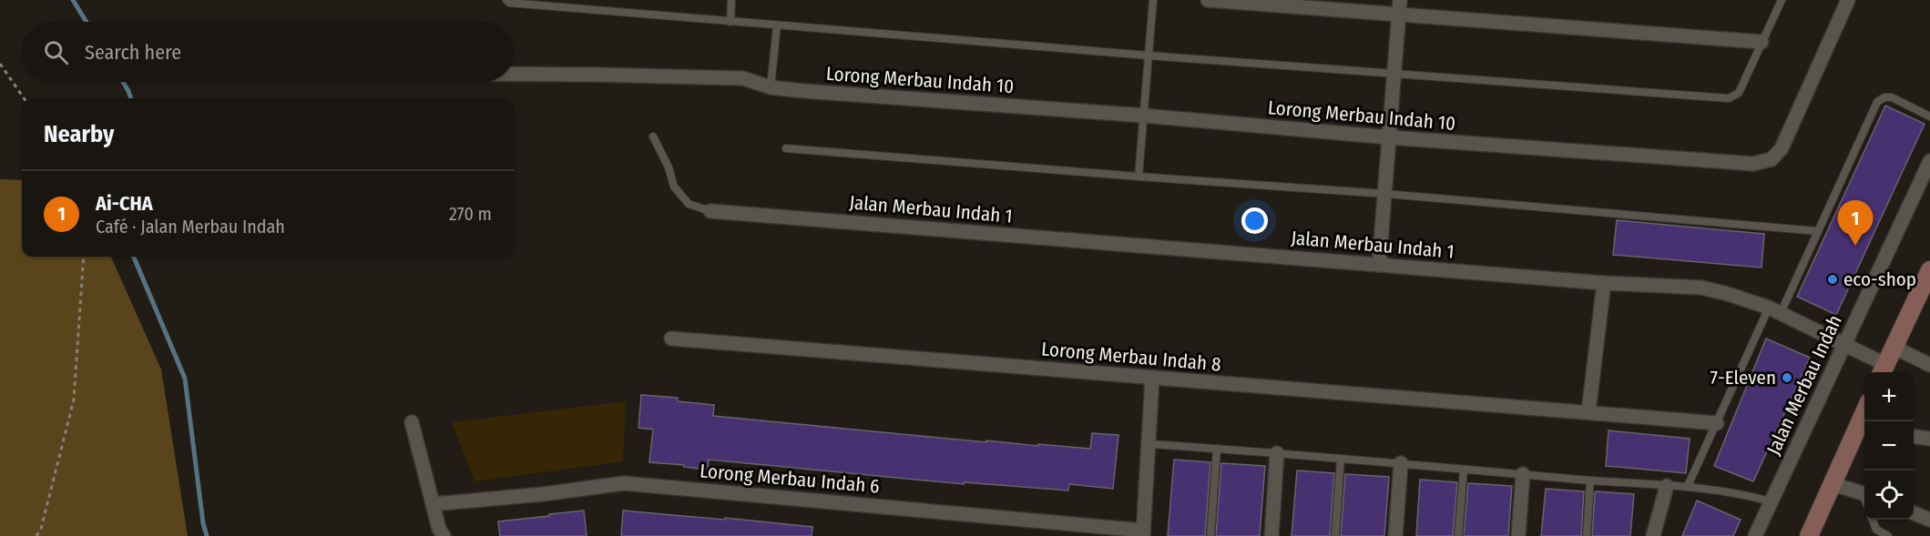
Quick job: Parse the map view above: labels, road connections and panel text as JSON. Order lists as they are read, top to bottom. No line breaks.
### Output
{"streets":{"street":["Lorong Merbau Indah 10","Jalan Merbau Indah 1","Lorong Merbau Indah 8","Jalan Merbau Indah","Lorong Merbau Indah 6"]},"crossings":[["Jalan Merbau Indah 1","Jalan Merbau Indah"]],"places":["eco-shop","7-Eleven"],"page":{"search":"Search here","heading":"Nearby","list":[{"mark":"1","name":"Ai-CHA","note":"Café · Jalan Merbau Indah","value":"270 m"}],"pins":"1","map_buttons":["+","−"]}}
